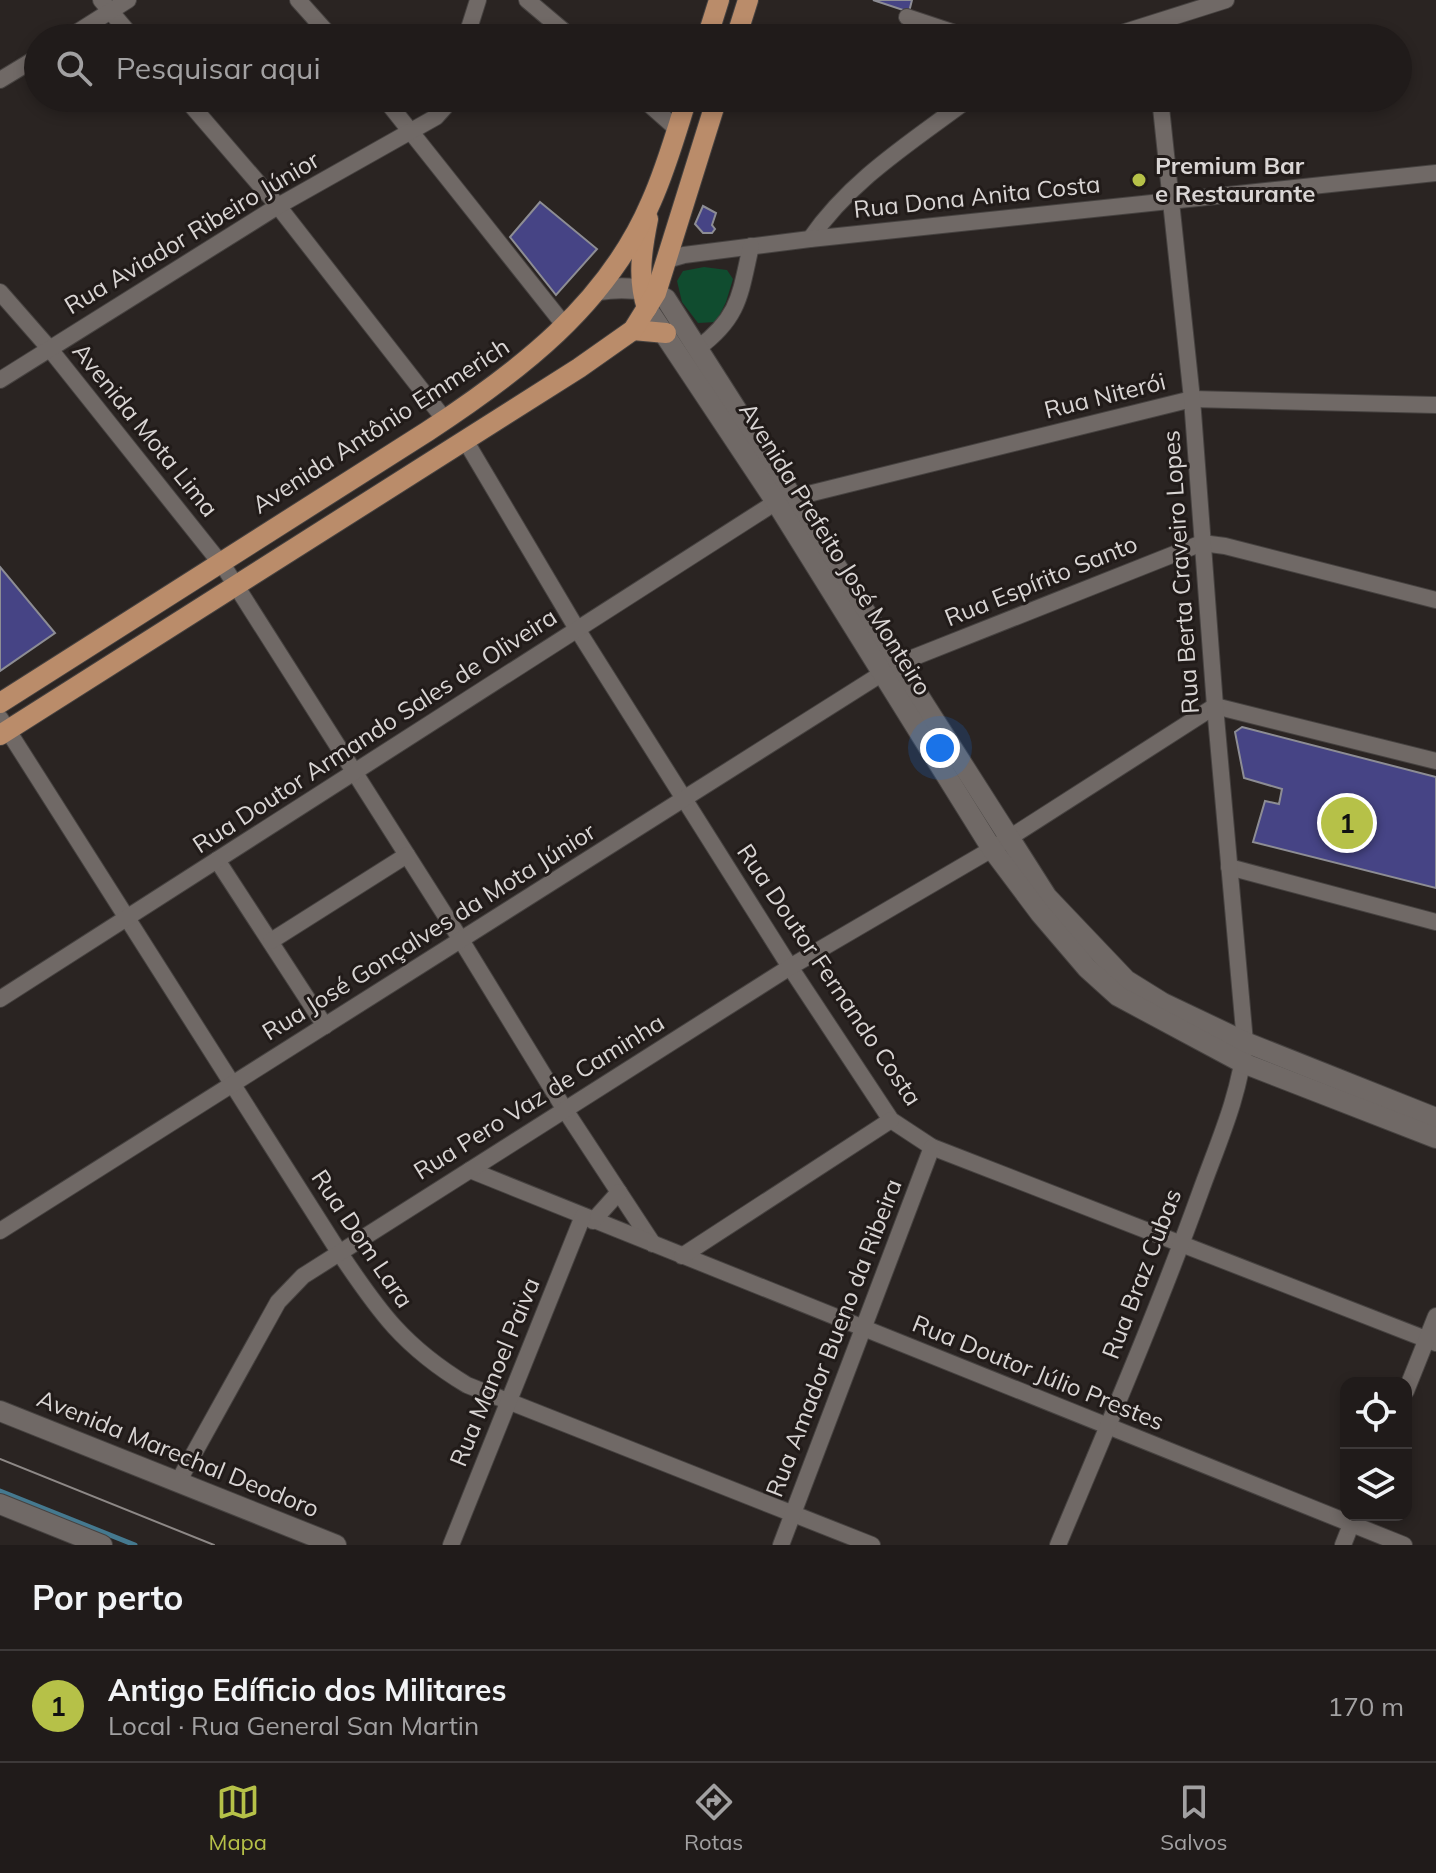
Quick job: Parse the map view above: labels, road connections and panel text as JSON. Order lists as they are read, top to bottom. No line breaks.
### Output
{"streets":{"main road":["Avenida Antônio Emmerich","Avenida Prefeito José Monteiro","Avenida Marechal Deodoro"],"street":["Rua Dona Anita Costa","Rua Aviador Ribeiro Júnior","Rua Niterói","Avenida Mota Lima","Rua Berta Craveiro Lopes","Rua Espírito Santo","Rua Doutor Armando Sales de Oliveira","Rua José Gonçalves da Mota Júnior","Rua Doutor Fernando Costa","Rua Pero Vaz de Caminha","Rua Dom Lara","Rua Braz Cubas","Rua Amador Bueno da Ribeira","Rua Manoel Paiva","Rua Doutor Júlio Prestes"]},"crossings":[["Rua Dona Anita Costa","Rua Berta Craveiro Lopes"],["Rua Aviador Ribeiro Júnior","Avenida Mota Lima"],["Rua Niterói","Avenida Prefeito José Monteiro"],["Rua Niterói","Rua Berta Craveiro Lopes"],["Rua Niterói","Rua Doutor Armando Sales de Oliveira"],["Avenida Antônio Emmerich","Avenida Mota Lima"],["Avenida Prefeito José Monteiro","Rua Berta Craveiro Lopes"],["Avenida Prefeito José Monteiro","Rua Espírito Santo"],["Avenida Prefeito José Monteiro","Rua Doutor Armando Sales de Oliveira"],["Avenida Prefeito José Monteiro","Rua José Gonçalves da Mota Júnior"],["Avenida Prefeito José Monteiro","Rua Pero Vaz de Caminha"],["Avenida Prefeito José Monteiro","Rua Braz Cubas"],["Rua Berta Craveiro Lopes","Rua Espírito Santo"],["Rua Berta Craveiro Lopes","Rua Pero Vaz de Caminha"],["Rua Berta Craveiro Lopes","Rua Braz Cubas"],["Rua Espírito Santo","Rua José Gonçalves da Mota Júnior"],["Rua Doutor Armando Sales de Oliveira","Rua Doutor Fernando Costa"],["Rua Doutor Armando Sales de Oliveira","Rua Dom Lara"],["Rua José Gonçalves da Mota Júnior","Rua Doutor Fernando Costa"],["Rua José Gonçalves da Mota Júnior","Rua Dom Lara"],["Rua Doutor Fernando Costa","Rua Pero Vaz de Caminha"],["Rua Doutor Fernando Costa","Rua Braz Cubas"],["Rua Doutor Fernando Costa","Rua Amador Bueno da Ribeira"],["Rua Pero Vaz de Caminha","Rua Dom Lara"],["Rua Pero Vaz de Caminha","Rua Doutor Júlio Prestes"],["Rua Pero Vaz de Caminha","Avenida Marechal Deodoro"],["Rua Dom Lara","Rua Amador Bueno da Ribeira"],["Rua Dom Lara","Rua Manoel Paiva"],["Rua Braz Cubas","Rua Doutor Júlio Prestes"],["Rua Amador Bueno da Ribeira","Rua Doutor Júlio Prestes"],["Rua Manoel Paiva","Rua Doutor Júlio Prestes"]],"places":["Premium Bar e Restaurante"],"page":{"search":"Pesquisar aqui","pins":"1","heading":"Por perto","list":[{"mark":"1","name":"Antigo Edíficio dos Militares","note":"Local · Rua General San Martin","value":"170 m"}],"nav":["Mapa","Rotas","Salvos"]}}
